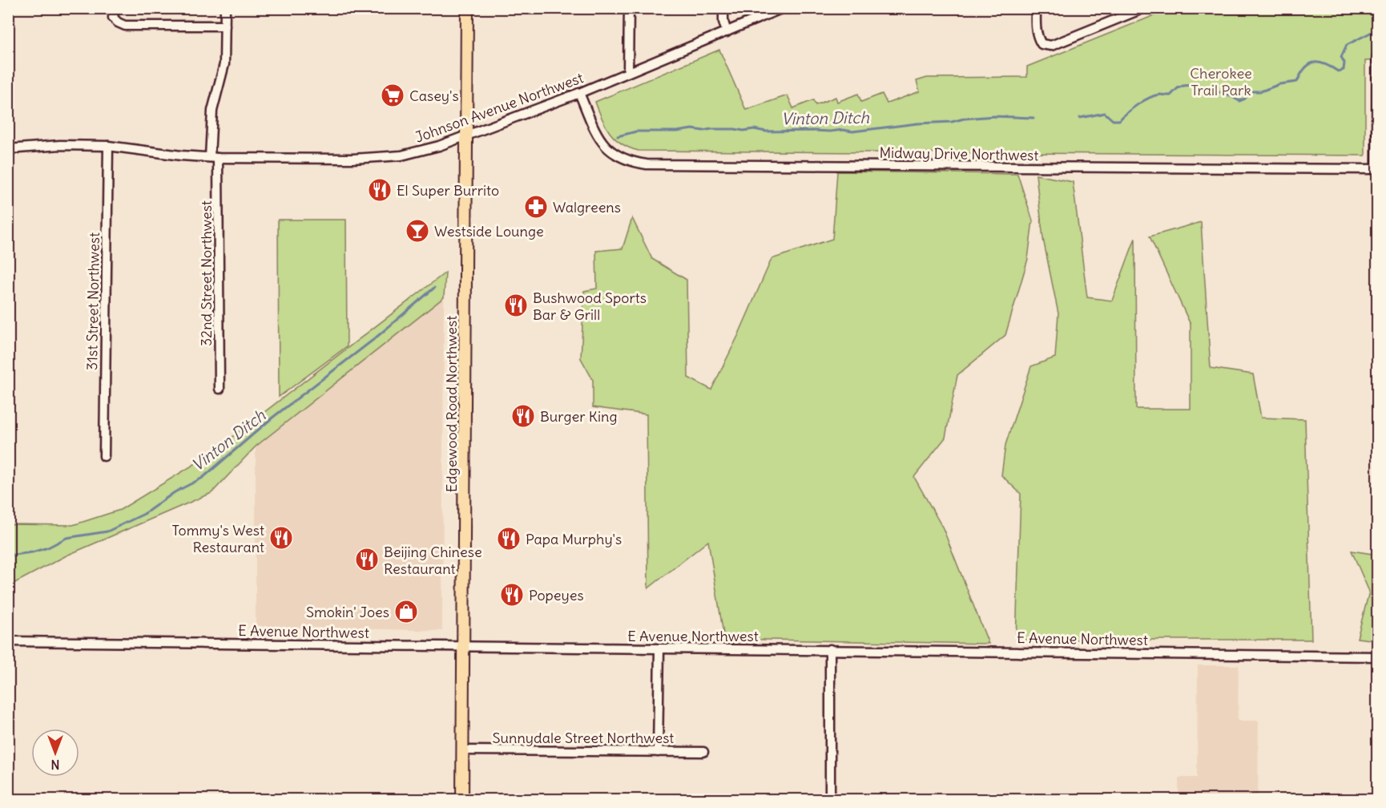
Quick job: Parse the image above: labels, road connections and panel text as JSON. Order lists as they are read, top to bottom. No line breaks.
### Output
{"streets":{"main road":["Edgewood Road Northwest"],"street":["Johnson Avenue Northwest","Midway Drive Northwest","32nd Street Northwest","31st Street Northwest","E Avenue Northwest","Sunnydale Street Northwest"]},"crossings":[["Johnson Avenue Northwest","Midway Drive Northwest"],["Johnson Avenue Northwest","32nd Street Northwest"],["Johnson Avenue Northwest","31st Street Northwest"],["Johnson Avenue Northwest","Edgewood Road Northwest"],["Edgewood Road Northwest","E Avenue Northwest"],["Edgewood Road Northwest","Sunnydale Street Northwest"]],"water":["Vinton Ditch"],"parks":["Cherokee Trail Park"],"places":{"supermarket":["Casey's"],"restaurant":["El Super Burrito","Bushwood Sports Bar & Grill","Burger King","Tommy's West Restaurant","Papa Murphy's","Beijing Chinese Restaurant","Popeyes"],"pharmacy":["Walgreens"],"bar":["Westside Lounge"],"shop":["Smokin' Joes"]},"north":"bottom"}
